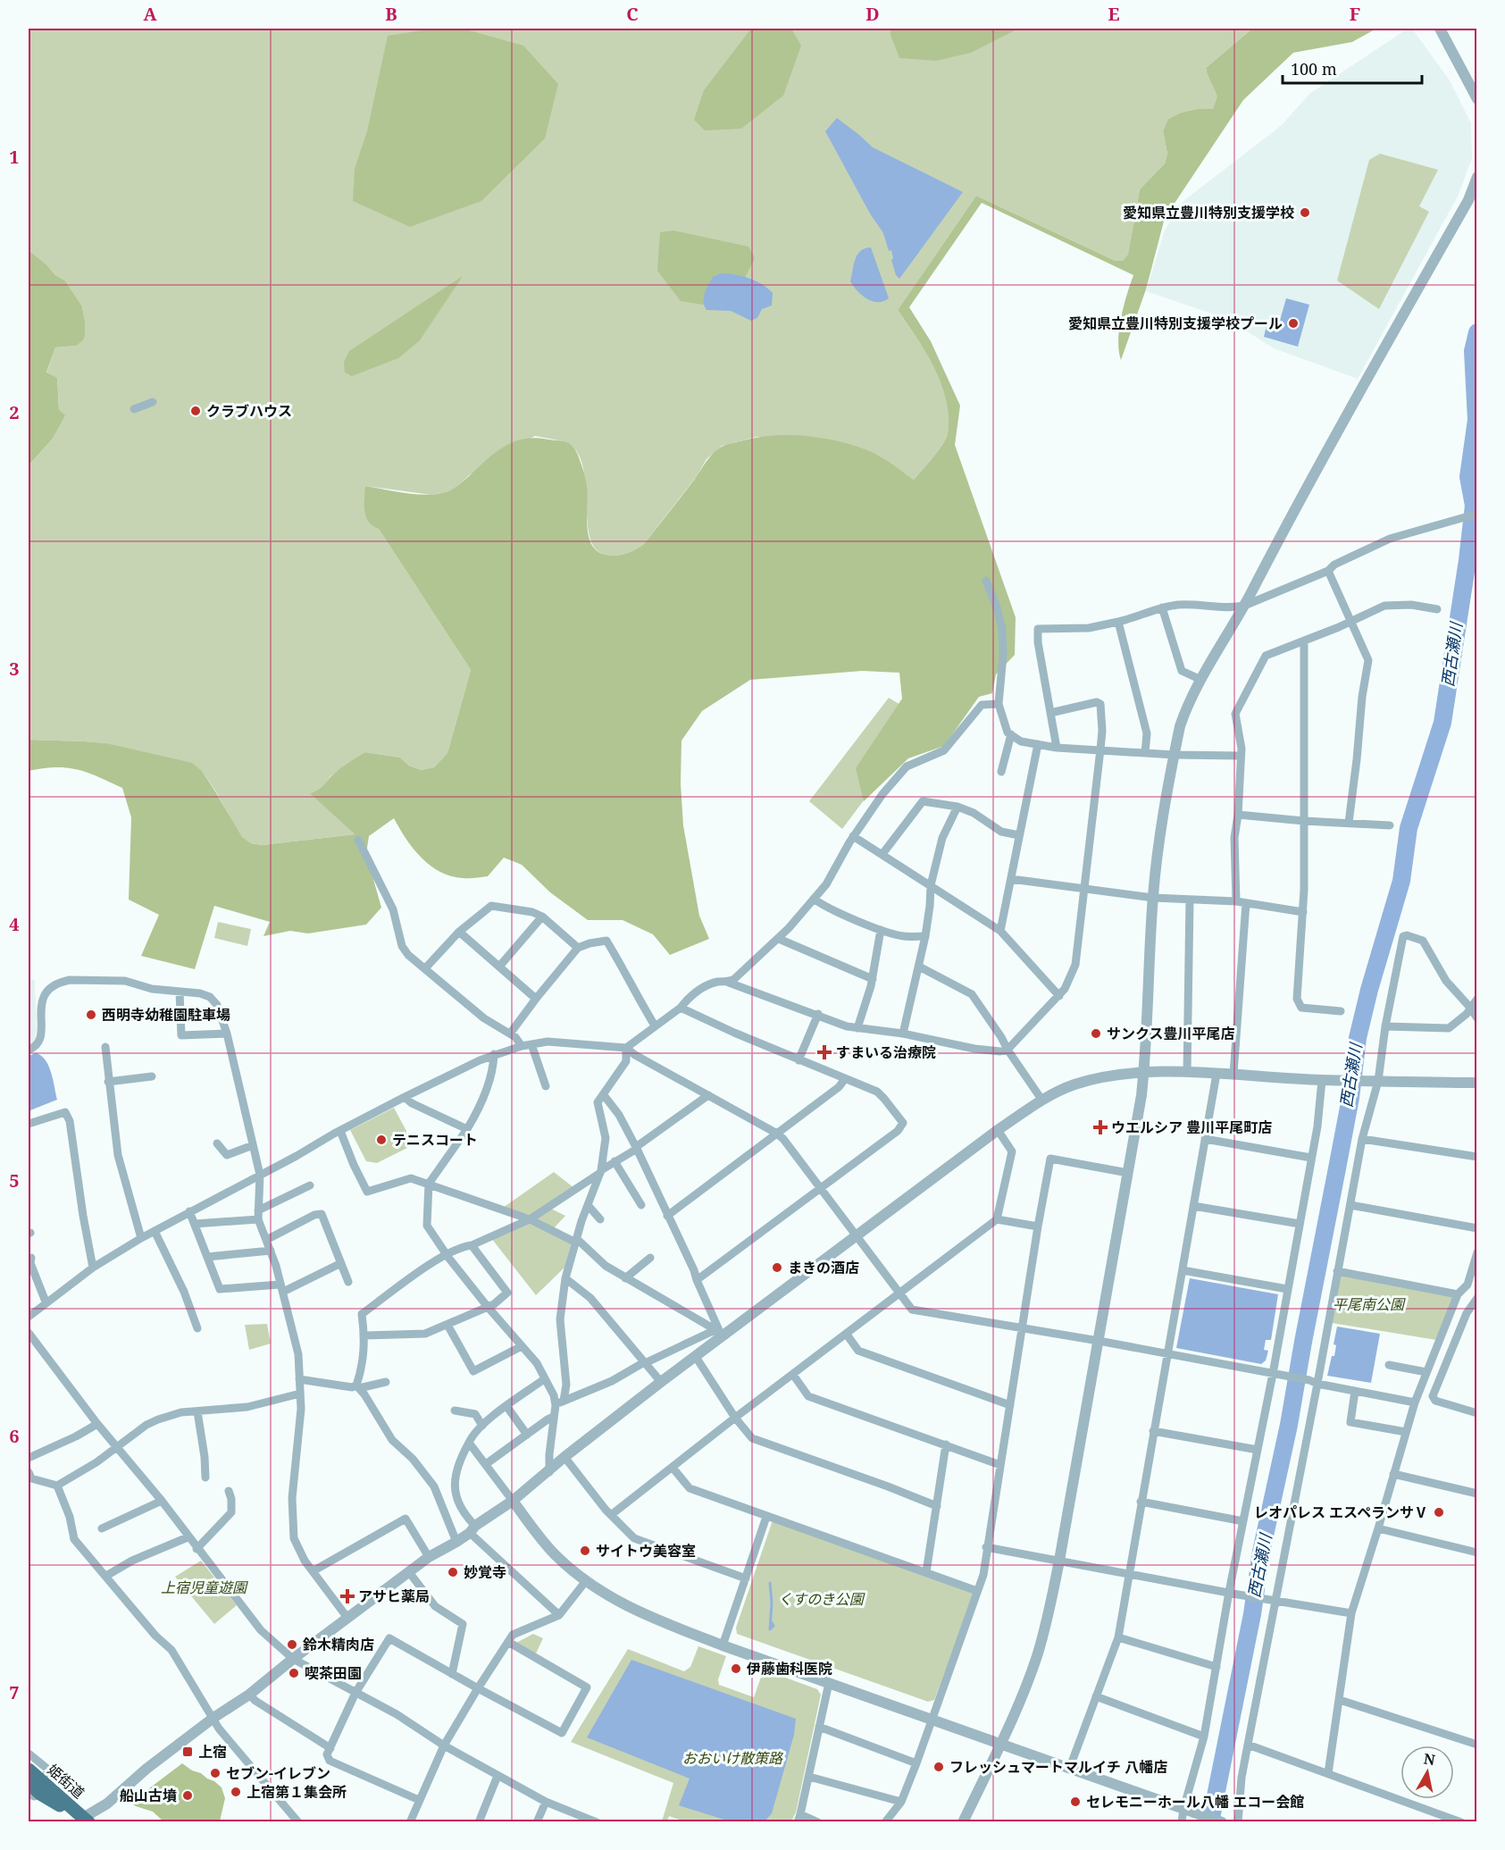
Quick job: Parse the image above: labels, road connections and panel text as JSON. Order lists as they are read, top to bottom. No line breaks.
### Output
{"streets":{"main road":["姫街道"]},"water":["西古瀬川"],"parks":["平尾南公園","上宿児童遊園","くすのき公園","おおいけ散策路"],"places":{"other":["愛知県立豊川特別支援学校","愛知県立豊川特別支援学校プール","クラブハウス","西明寺幼稚園駐車場","サンクス豊川平尾店","テニスコート","まきの酒店","レオパレス エスペランサⅤ","サイトウ美容室","妙覚寺","鈴木精肉店","伊藤歯科医院","喫茶田園","フレッシュマートマルイチ 八幡店","セブン-イレブン","上宿第１集会所","船山古墳","セレモニーホール八幡 エコー会館"],"health":["すまいる治療院","ウエルシア 豊川平尾町店","アサヒ薬局"],"transit":["上宿"]},"scale_bar":"100 m","north":"top","grid":{"columns":["A","B","C","D","E","F"],"rows":["1","2","3","4","5","6","7"]}}
